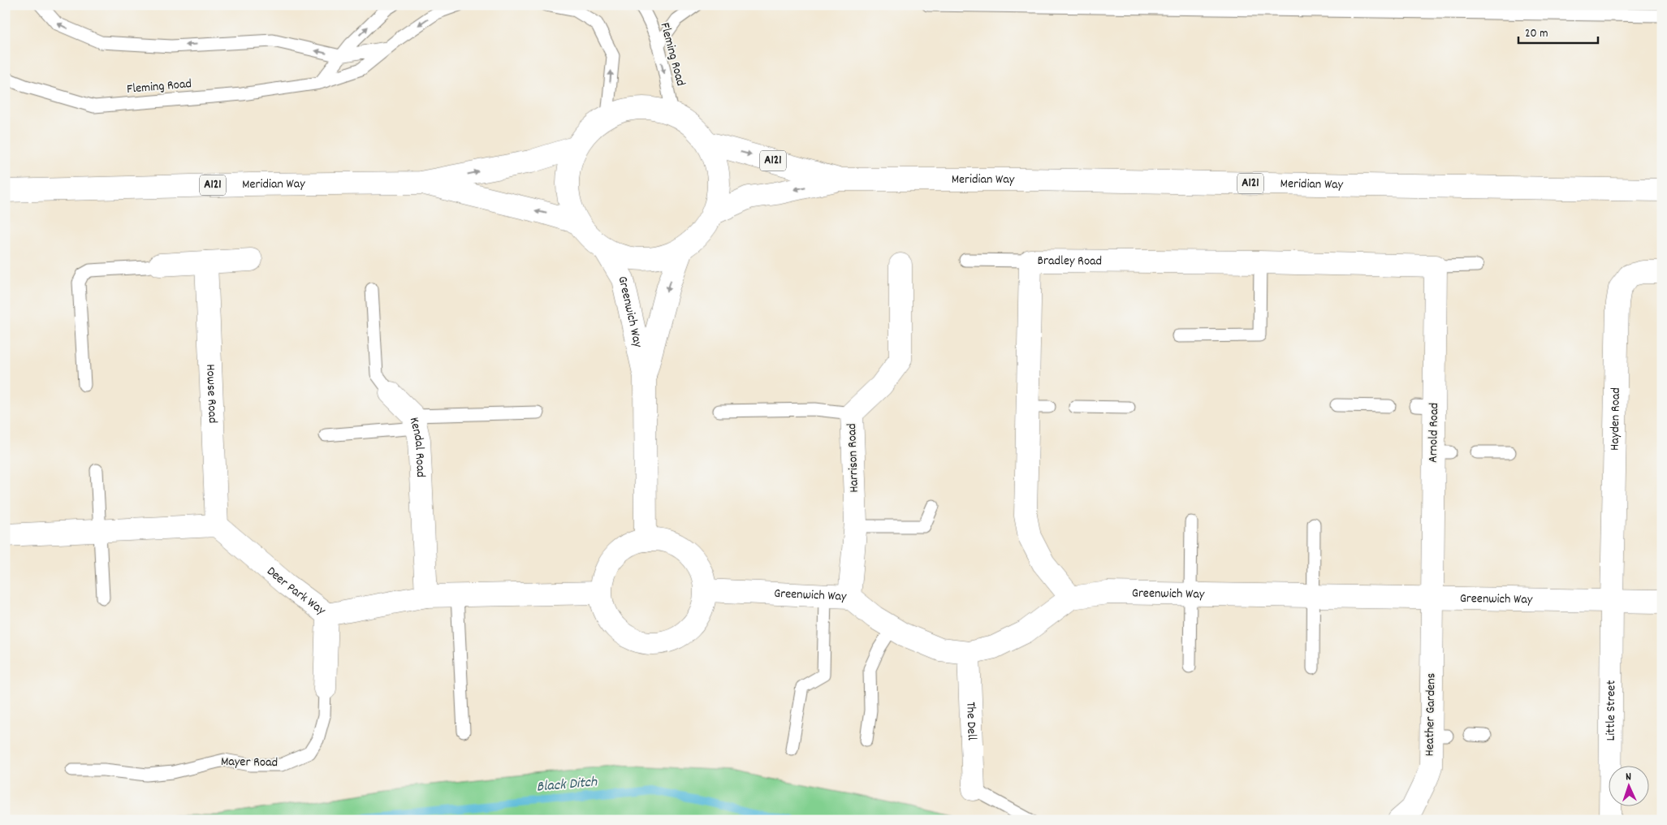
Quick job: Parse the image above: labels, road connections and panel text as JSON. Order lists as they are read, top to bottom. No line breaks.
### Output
{"streets":{"street":["A121","Meridian Way","Bradley Road","Greenwich Way","Howse Road","Hayden Road","Arnold Road","Kendal Road","Harrison Road","Deer Park Way","Little Street","Heather Gardens","The Dell","Mayer Road"],"lane":["Fleming Road"]},"crossings":[["A121","Meridian Way"],["Bradley Road","Greenwich Way"],["Bradley Road","Arnold Road"],["Greenwich Way","Hayden Road"],["Greenwich Way","Arnold Road"],["Greenwich Way","Harrison Road"],["Greenwich Way","Deer Park Way"],["Greenwich Way","Little Street"],["Greenwich Way","Heather Gardens"],["Greenwich Way","The Dell"],["Howse Road","Deer Park Way"],["Hayden Road","Little Street"],["Arnold Road","Heather Gardens"],["Kendal Road","Deer Park Way"],["Deer Park Way","Mayer Road"]],"water":["Black Ditch"],"scale_bar":"20 m","north":"top"}
